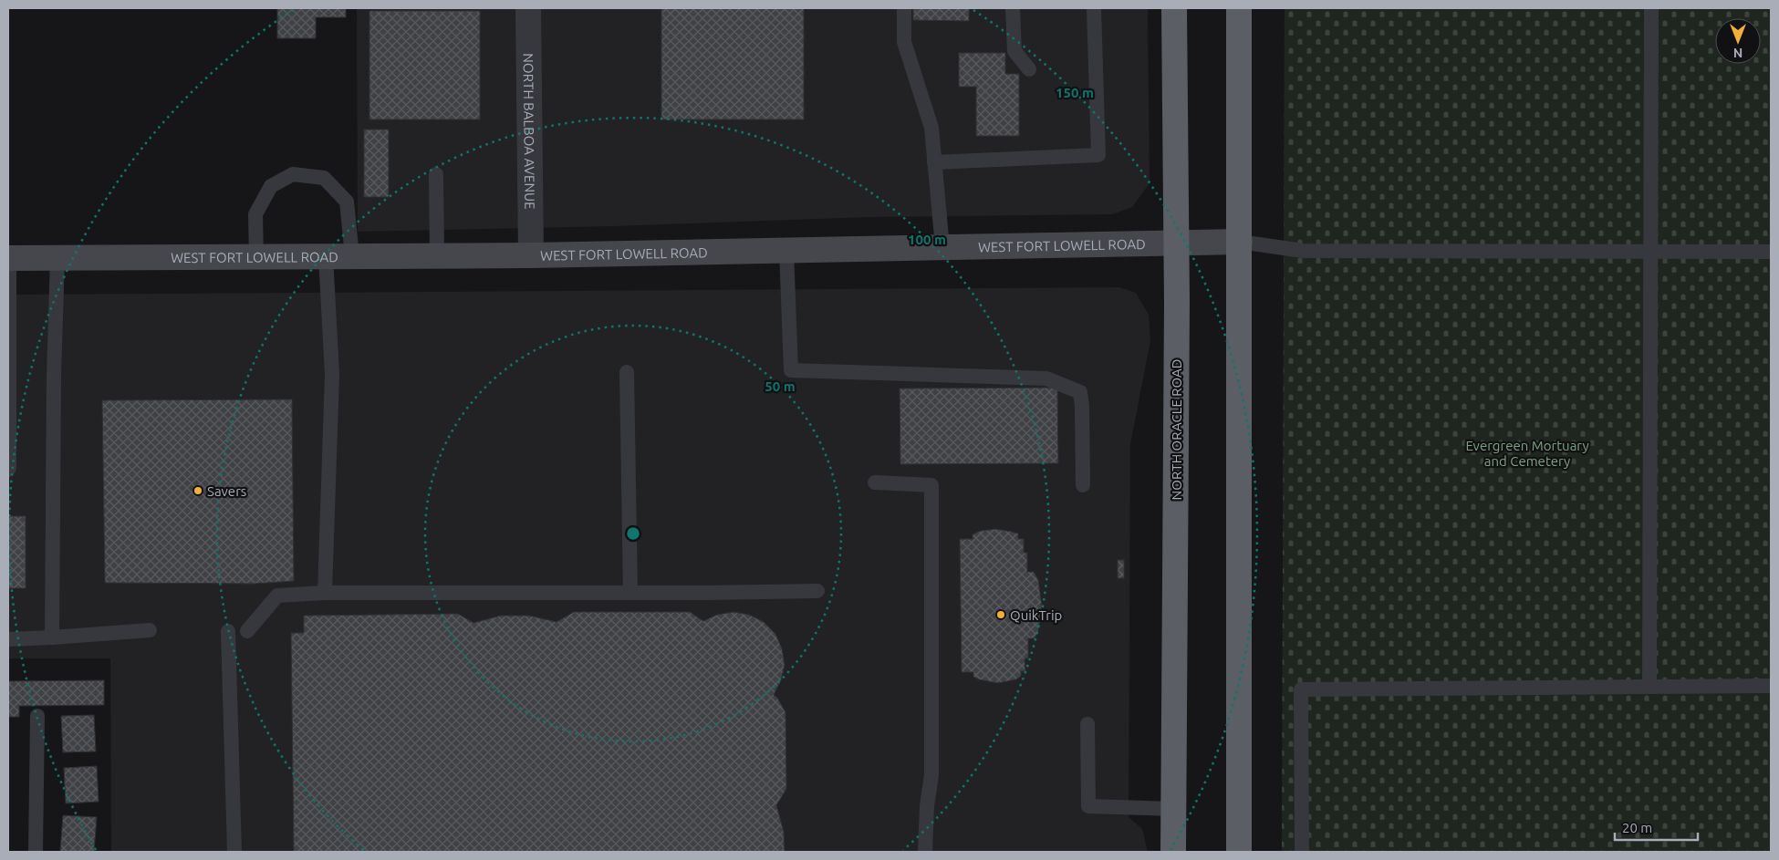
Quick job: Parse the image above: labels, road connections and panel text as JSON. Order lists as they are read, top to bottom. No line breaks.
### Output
{"streets":{"highway":["NORTH ORACLE ROAD"],"main road":["WEST FORT LOWELL ROAD"],"street":["NORTH BALBOA AVENUE"]},"crossings":[["NORTH BALBOA AVENUE","WEST FORT LOWELL ROAD"],["WEST FORT LOWELL ROAD","NORTH ORACLE ROAD"]],"parks":["Evergreen Mortuary and Cemetery"],"places":["Savers","QuikTrip"],"scale_bar":"20 m","north":"bottom","rings":["150 m","100 m","50 m"]}
